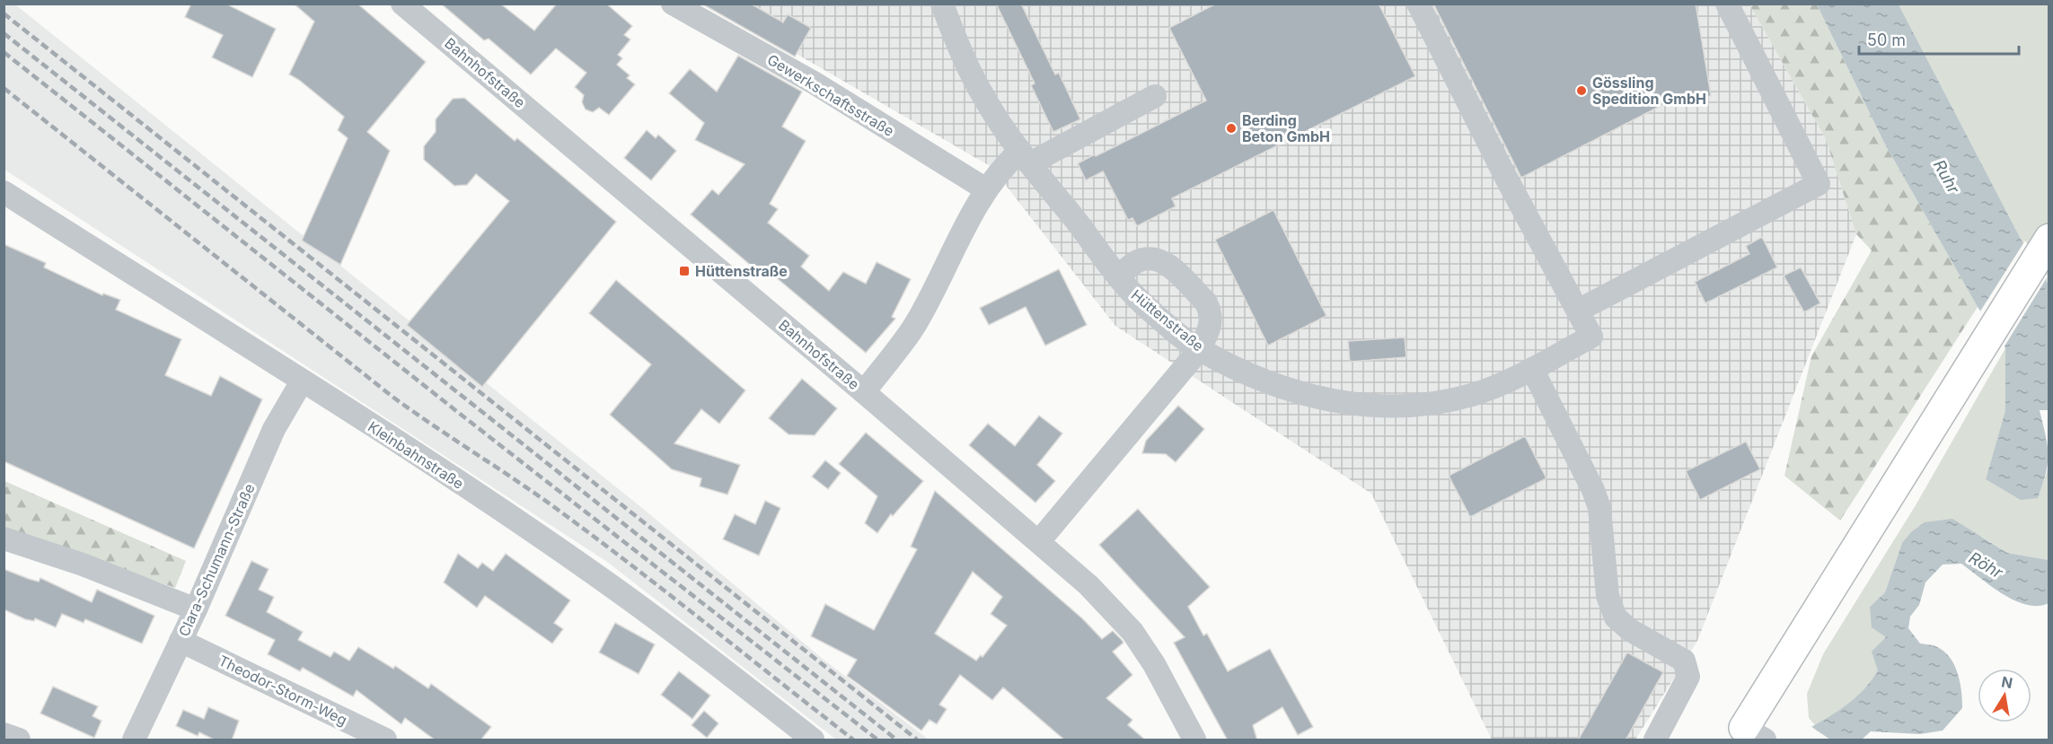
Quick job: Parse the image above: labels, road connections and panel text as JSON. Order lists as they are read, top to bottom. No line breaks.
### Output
{"streets":{"street":["Bahnhofstraße","Gewerkschaftsstraße","Hüttenstraße","Kleinbahnstraße","Clara-Schumann-Straße","Theodor-Storm-Weg"]},"crossings":[["Kleinbahnstraße","Clara-Schumann-Straße"],["Clara-Schumann-Straße","Theodor-Storm-Weg"]],"water":["Ruhr","Röhr"],"places":{"other":["Gössling Spedition GmbH","Berding Beton GmbH"],"transit":["Hüttenstraße"]},"scale_bar":"50 m","north":"top"}
